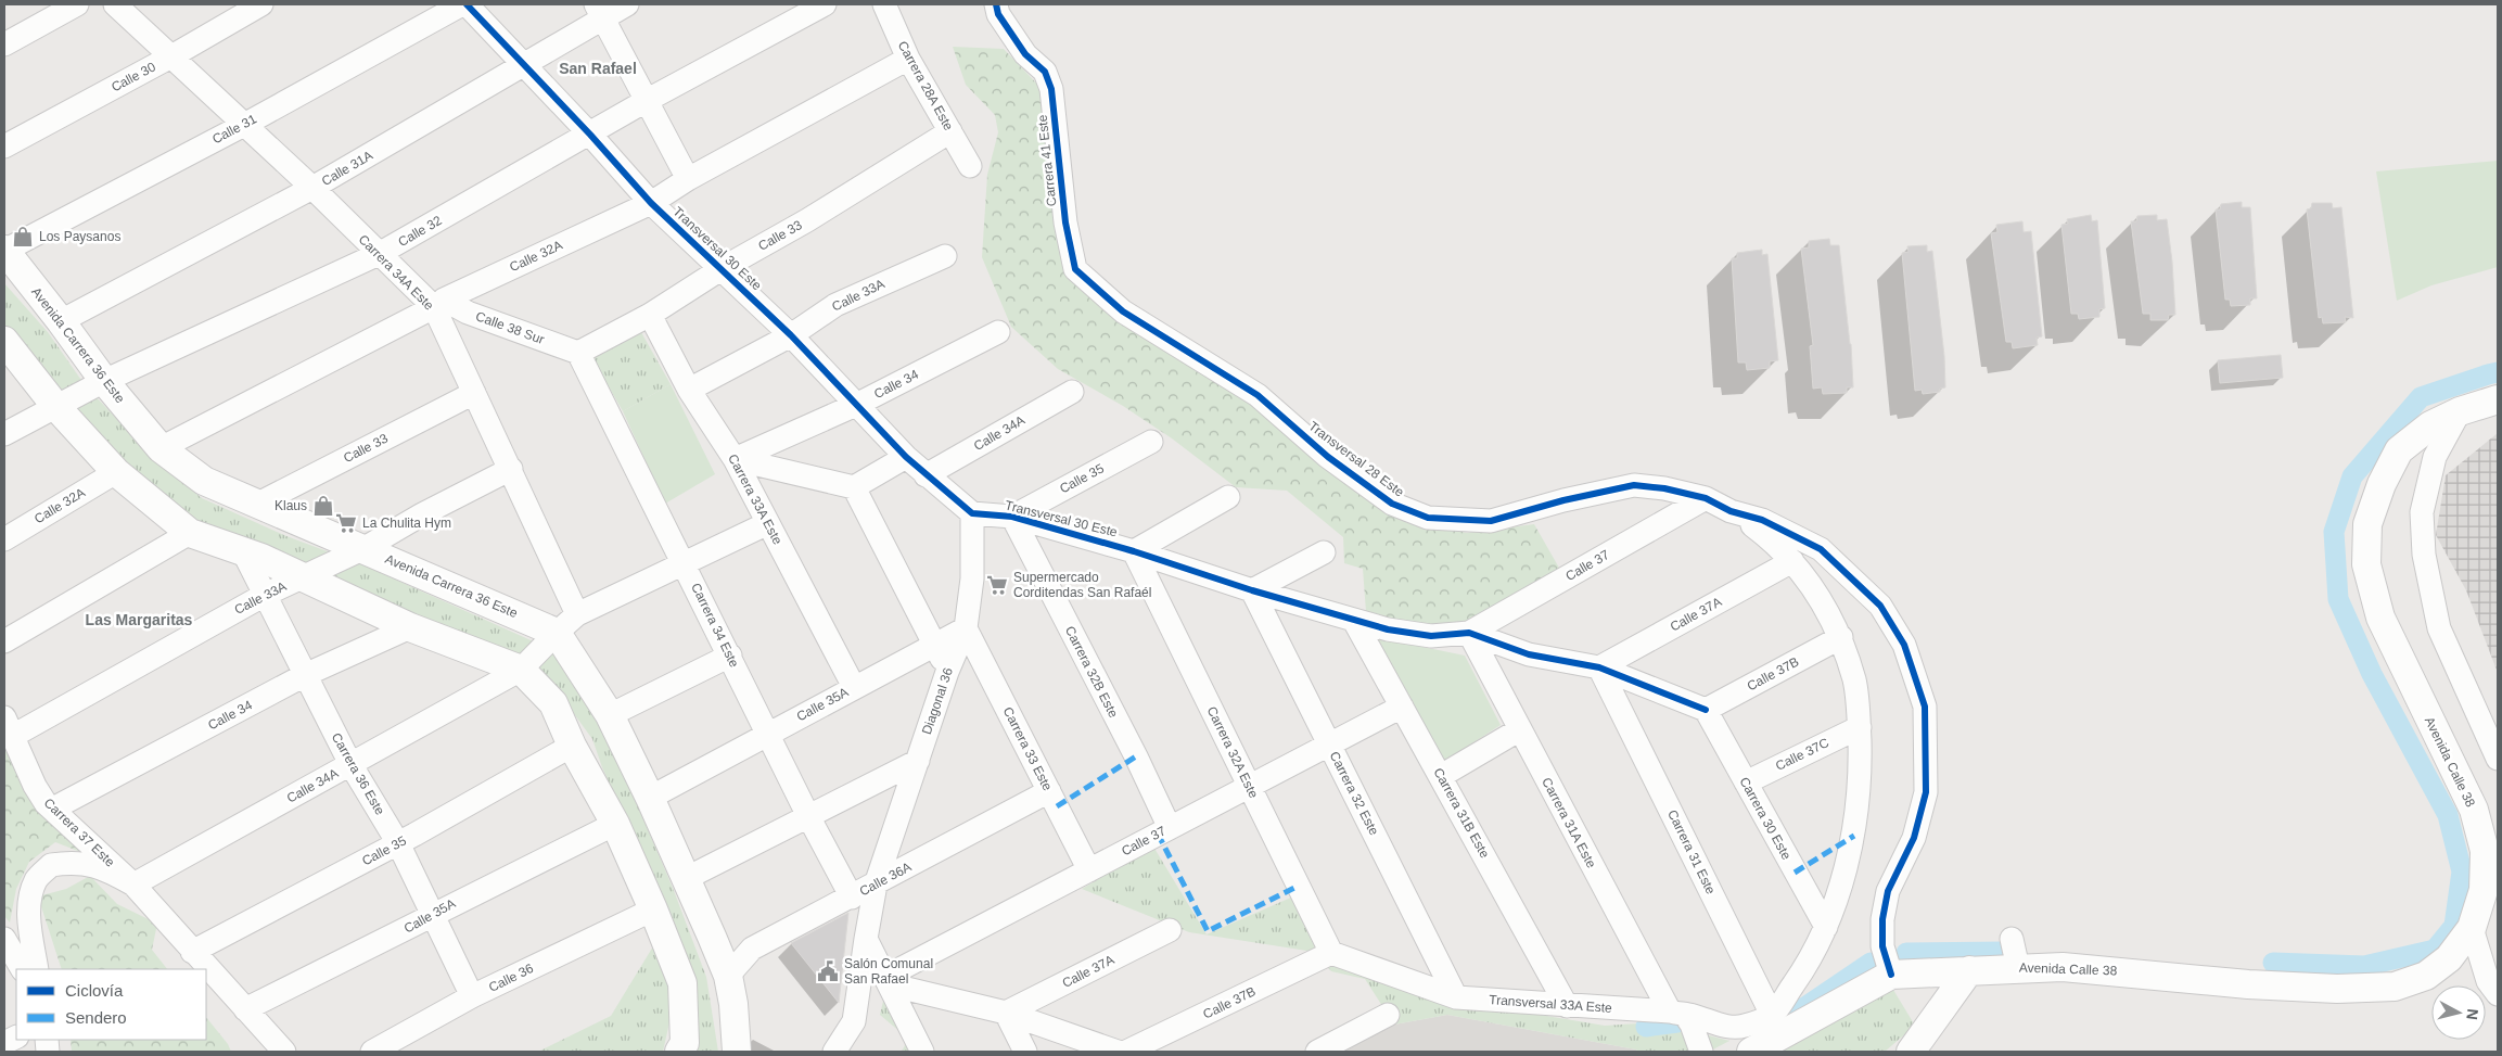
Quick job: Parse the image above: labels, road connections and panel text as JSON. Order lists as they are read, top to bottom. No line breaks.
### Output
{"streets":{"street":["Calle 30","Carrera 28A Este","Calle 31","Carrera 41 Este","Calle 31A","Calle 32","Calle 33","Transversal 30 Este","Calle 32A","Carrera 34A Este","Calle 33A","Calle 38 Sur","Avenida Carrera 36 Este","Calle 34","Calle 34A","Transversal 28 Este","Calle 35","Carrera 33A Este","Calle 37","Calle 37A","Carrera 34 Este","Carrera 32B Este","Calle 37B","Diagonal 36","Calle 35A","Carrera 33 Este","Carrera 32A Este","Calle 37C","Avenida Calle 38","Carrera 36 Este","Carrera 32 Este","Carrera 31B Este","Carrera 30 Este","Carrera 31A Este","Carrera 37 Este","Carrera 31 Este","Calle 36A","Calle 36","Transversal 33A Este"]},"crossings":[["Calle 30","Carrera 34A Este"],["Carrera 28A Este","Calle 33"],["Carrera 28A Este","Calle 32A"],["Calle 31","Transversal 30 Este"],["Calle 31","Carrera 34A Este"],["Calle 31","Avenida Carrera 36 Este"],["Carrera 41 Este","Transversal 28 Este"],["Calle 31A","Transversal 30 Este"],["Calle 31A","Carrera 34A Este"],["Calle 31A","Avenida Carrera 36 Este"],["Calle 32","Transversal 30 Este"],["Calle 32","Carrera 34A Este"],["Calle 32","Avenida Carrera 36 Este"],["Calle 33","Transversal 30 Este"],["Calle 33","Carrera 34A Este"],["Calle 33","Calle 38 Sur"],["Calle 33","Avenida Carrera 36 Este"],["Calle 33","Carrera 33A Este"],["Calle 33","Carrera 34 Este"],["Transversal 30 Este","Calle 32A"],["Transversal 30 Este","Calle 33A"],["Transversal 30 Este","Calle 34"],["Transversal 30 Este","Calle 34A"],["Transversal 30 Este","Calle 35"],["Transversal 30 Este","Calle 37"],["Transversal 30 Este","Calle 37A"],["Transversal 30 Este","Carrera 32B Este"],["Transversal 30 Este","Calle 37B"],["Transversal 30 Este","Diagonal 36"],["Transversal 30 Este","Carrera 32A Este"],["Transversal 30 Este","Carrera 32 Este"],["Transversal 30 Este","Carrera 31B Este"],["Transversal 30 Este","Carrera 30 Este"],["Transversal 30 Este","Carrera 31A Este"],["Transversal 30 Este","Carrera 31 Este"],["Calle 32A","Carrera 34A Este"],["Calle 32A","Calle 38 Sur"],["Calle 32A","Avenida Carrera 36 Este"],["Carrera 34A Este","Calle 33A"],["Carrera 34A Este","Calle 38 Sur"],["Calle 33A","Avenida Carrera 36 Este"],["Calle 33A","Carrera 33A Este"],["Calle 33A","Carrera 36 Este"],["Calle 33A","Carrera 37 Este"],["Calle 38 Sur","Carrera 34 Este"],["Avenida Carrera 36 Este","Calle 34A"],["Calle 34","Carrera 33A Este"],["Calle 34","Carrera 36 Este"],["Calle 34","Carrera 37 Este"],["Calle 34A","Carrera 36 Este"],["Calle 34A","Carrera 37 Este"],["Transversal 28 Este","Calle 37"],["Transversal 28 Este","Avenida Calle 38"],["Calle 35","Carrera 32B Este"],["Calle 35","Carrera 36 Este"],["Calle 35","Carrera 37 Este"],["Carrera 33A Este","Calle 35A"],["Calle 37","Carrera 32B Este"],["Calle 37","Carrera 33 Este"],["Calle 37","Carrera 32A Este"],["Calle 37","Carrera 32 Este"],["Calle 37","Carrera 31B Este"],["Calle 37","Carrera 31A Este"],["Calle 37A","Carrera 31 Este"],["Carrera 34 Este","Calle 35A"],["Carrera 34 Este","Calle 36A"],["Calle 37B","Carrera 32A Este"],["Calle 37B","Carrera 30 Este"],["Calle 37B","Transversal 33A Este"],["Diagonal 36","Calle 35A"],["Diagonal 36","Carrera 33 Este"],["Diagonal 36","Calle 36A"],["Calle 35A","Carrera 33 Este"],["Calle 35A","Carrera 36 Este"],["Calle 35A","Carrera 37 Este"],["Carrera 33 Este","Calle 36A"],["Carrera 32A Este","Transversal 33A Este"],["Calle 37C","Carrera 30 Este"],["Avenida Calle 38","Carrera 31 Este"],["Avenida Calle 38","Transversal 33A Este"],["Carrera 36 Este","Calle 36"],["Carrera 32 Este","Transversal 33A Este"],["Carrera 31B Este","Transversal 33A Este"],["Carrera 31A Este","Transversal 33A Este"],["Carrera 31 Este","Transversal 33A Este"]],"districts":["San Rafael","Las Margaritas"],"places":{"shop":["Los Paysanos","Klaus"],"supermarket":["La Chulita Hym","Supermercado Corditendas San Rafaél"],"public building":["Salón Comunal San Rafael"]},"legend":["Ciclovía","Sendero"],"north":"right"}
